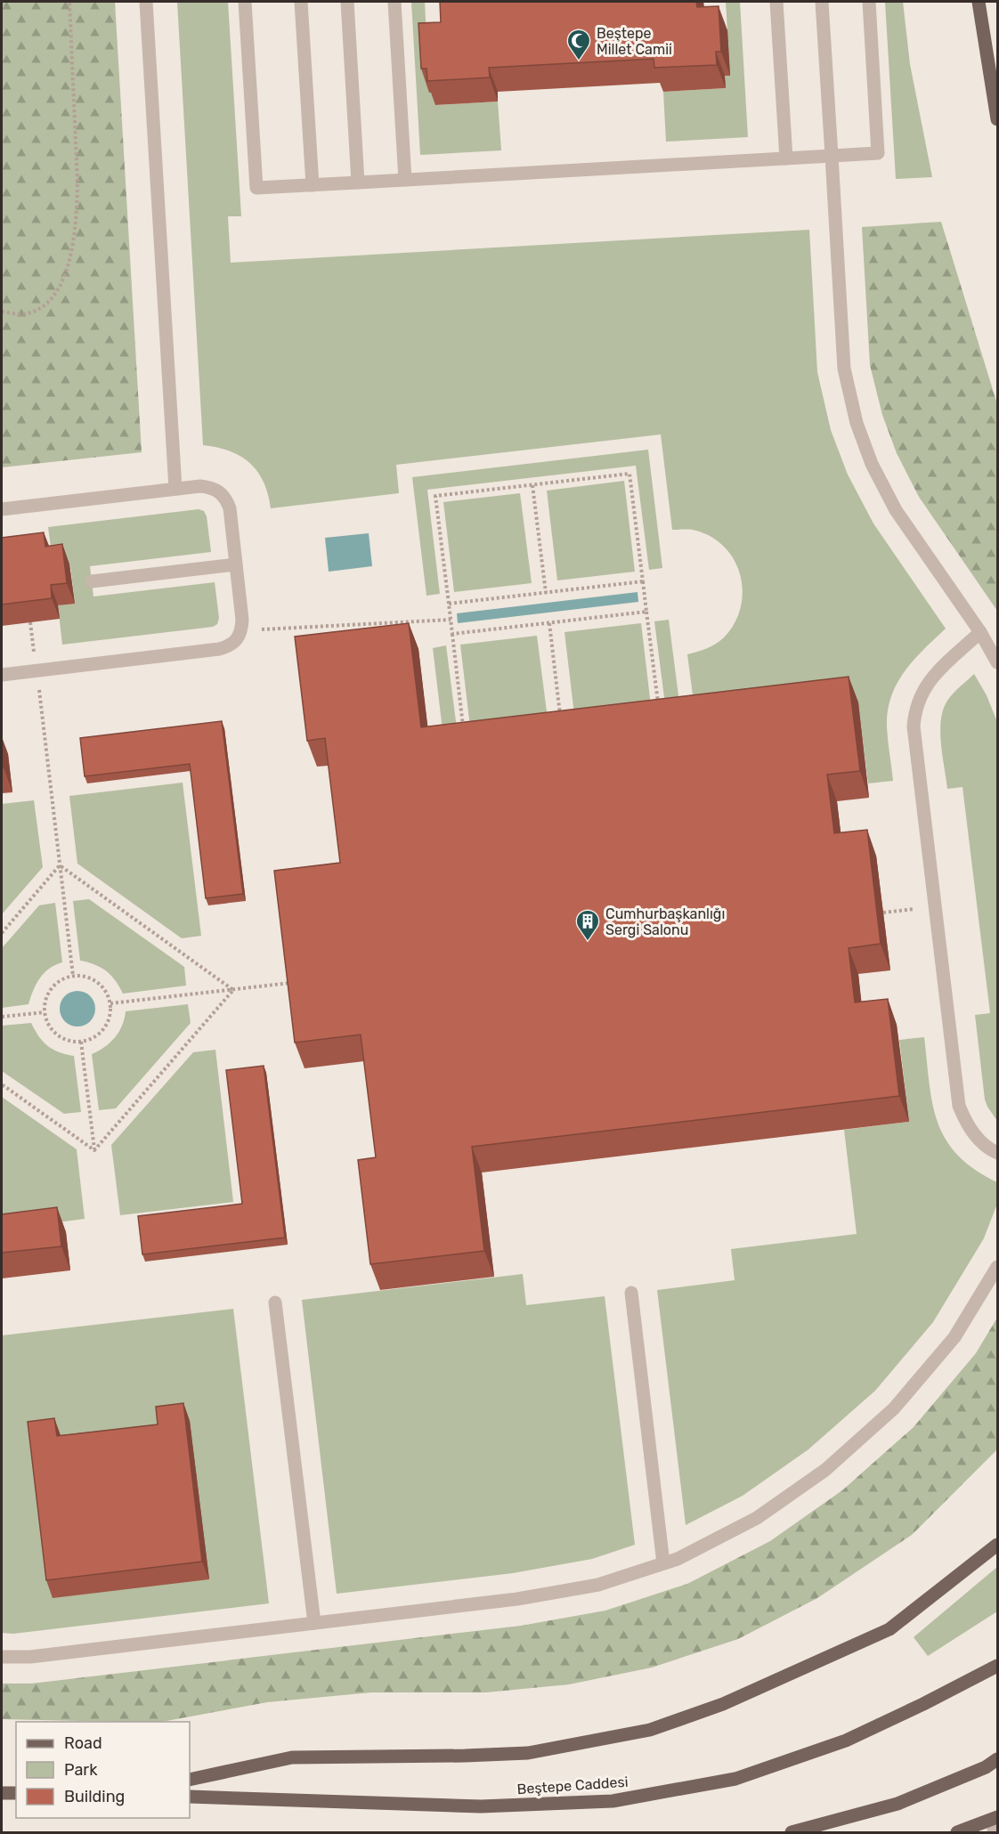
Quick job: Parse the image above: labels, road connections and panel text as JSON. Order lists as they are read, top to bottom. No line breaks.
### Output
{"streets":{"main road":["Beştepe Caddesi"]},"places":{"mosque":["Beştepe Millet Camii"],"building":["Cumhurbaşkanlığı Sergi Salonu"]},"legend":["Road","Park","Building"]}
